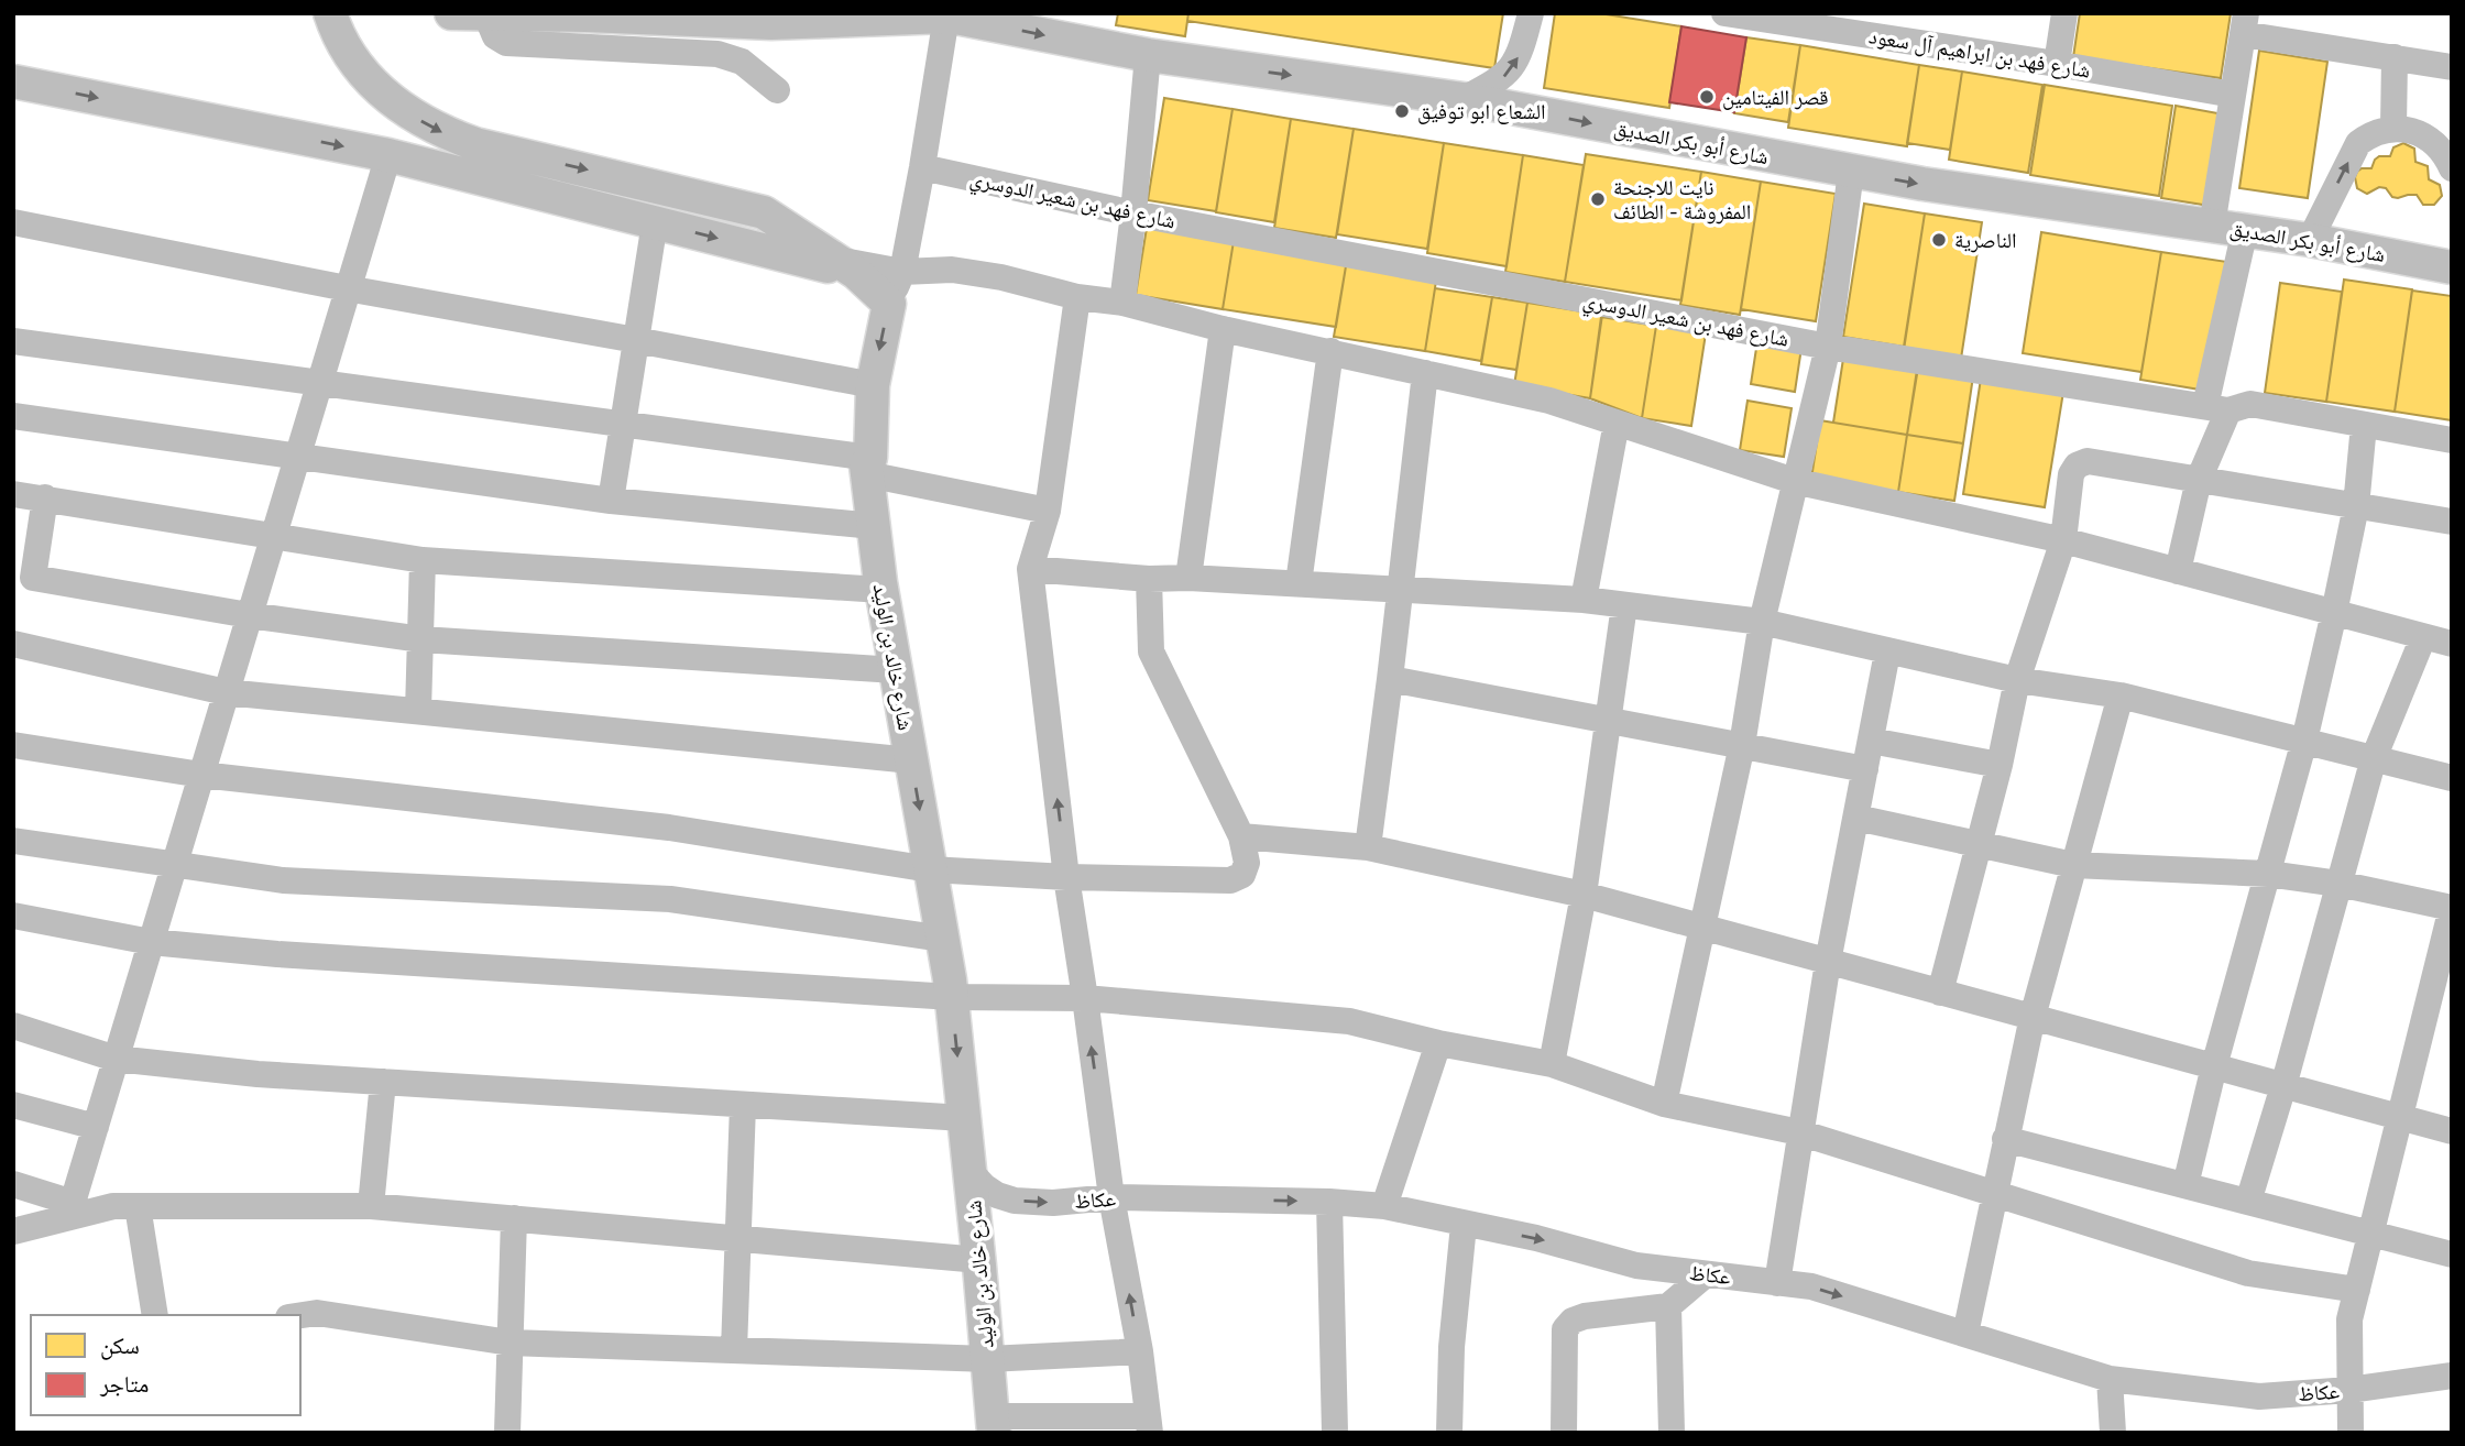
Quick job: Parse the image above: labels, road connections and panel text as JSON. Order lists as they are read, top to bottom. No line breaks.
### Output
{"streets":{"main road":["شارع أبو بكر الصديق","شارع خالد بن الوليد"],"street":["شارع فهد بن ابراهيم آل سعود","شارع فهد بن شعير الدوسري","عكاظ"]},"crossings":[["شارع خالد بن الوليد","عكاظ"]],"one_way":["شارع أبو بكر الصديق"],"places":["قصر الفيتامين","الشعاع ابو توفيق","نايت للاجنحة المفروشة - الطائف","الناصرية"],"legend":["سكن","متاجر"]}
